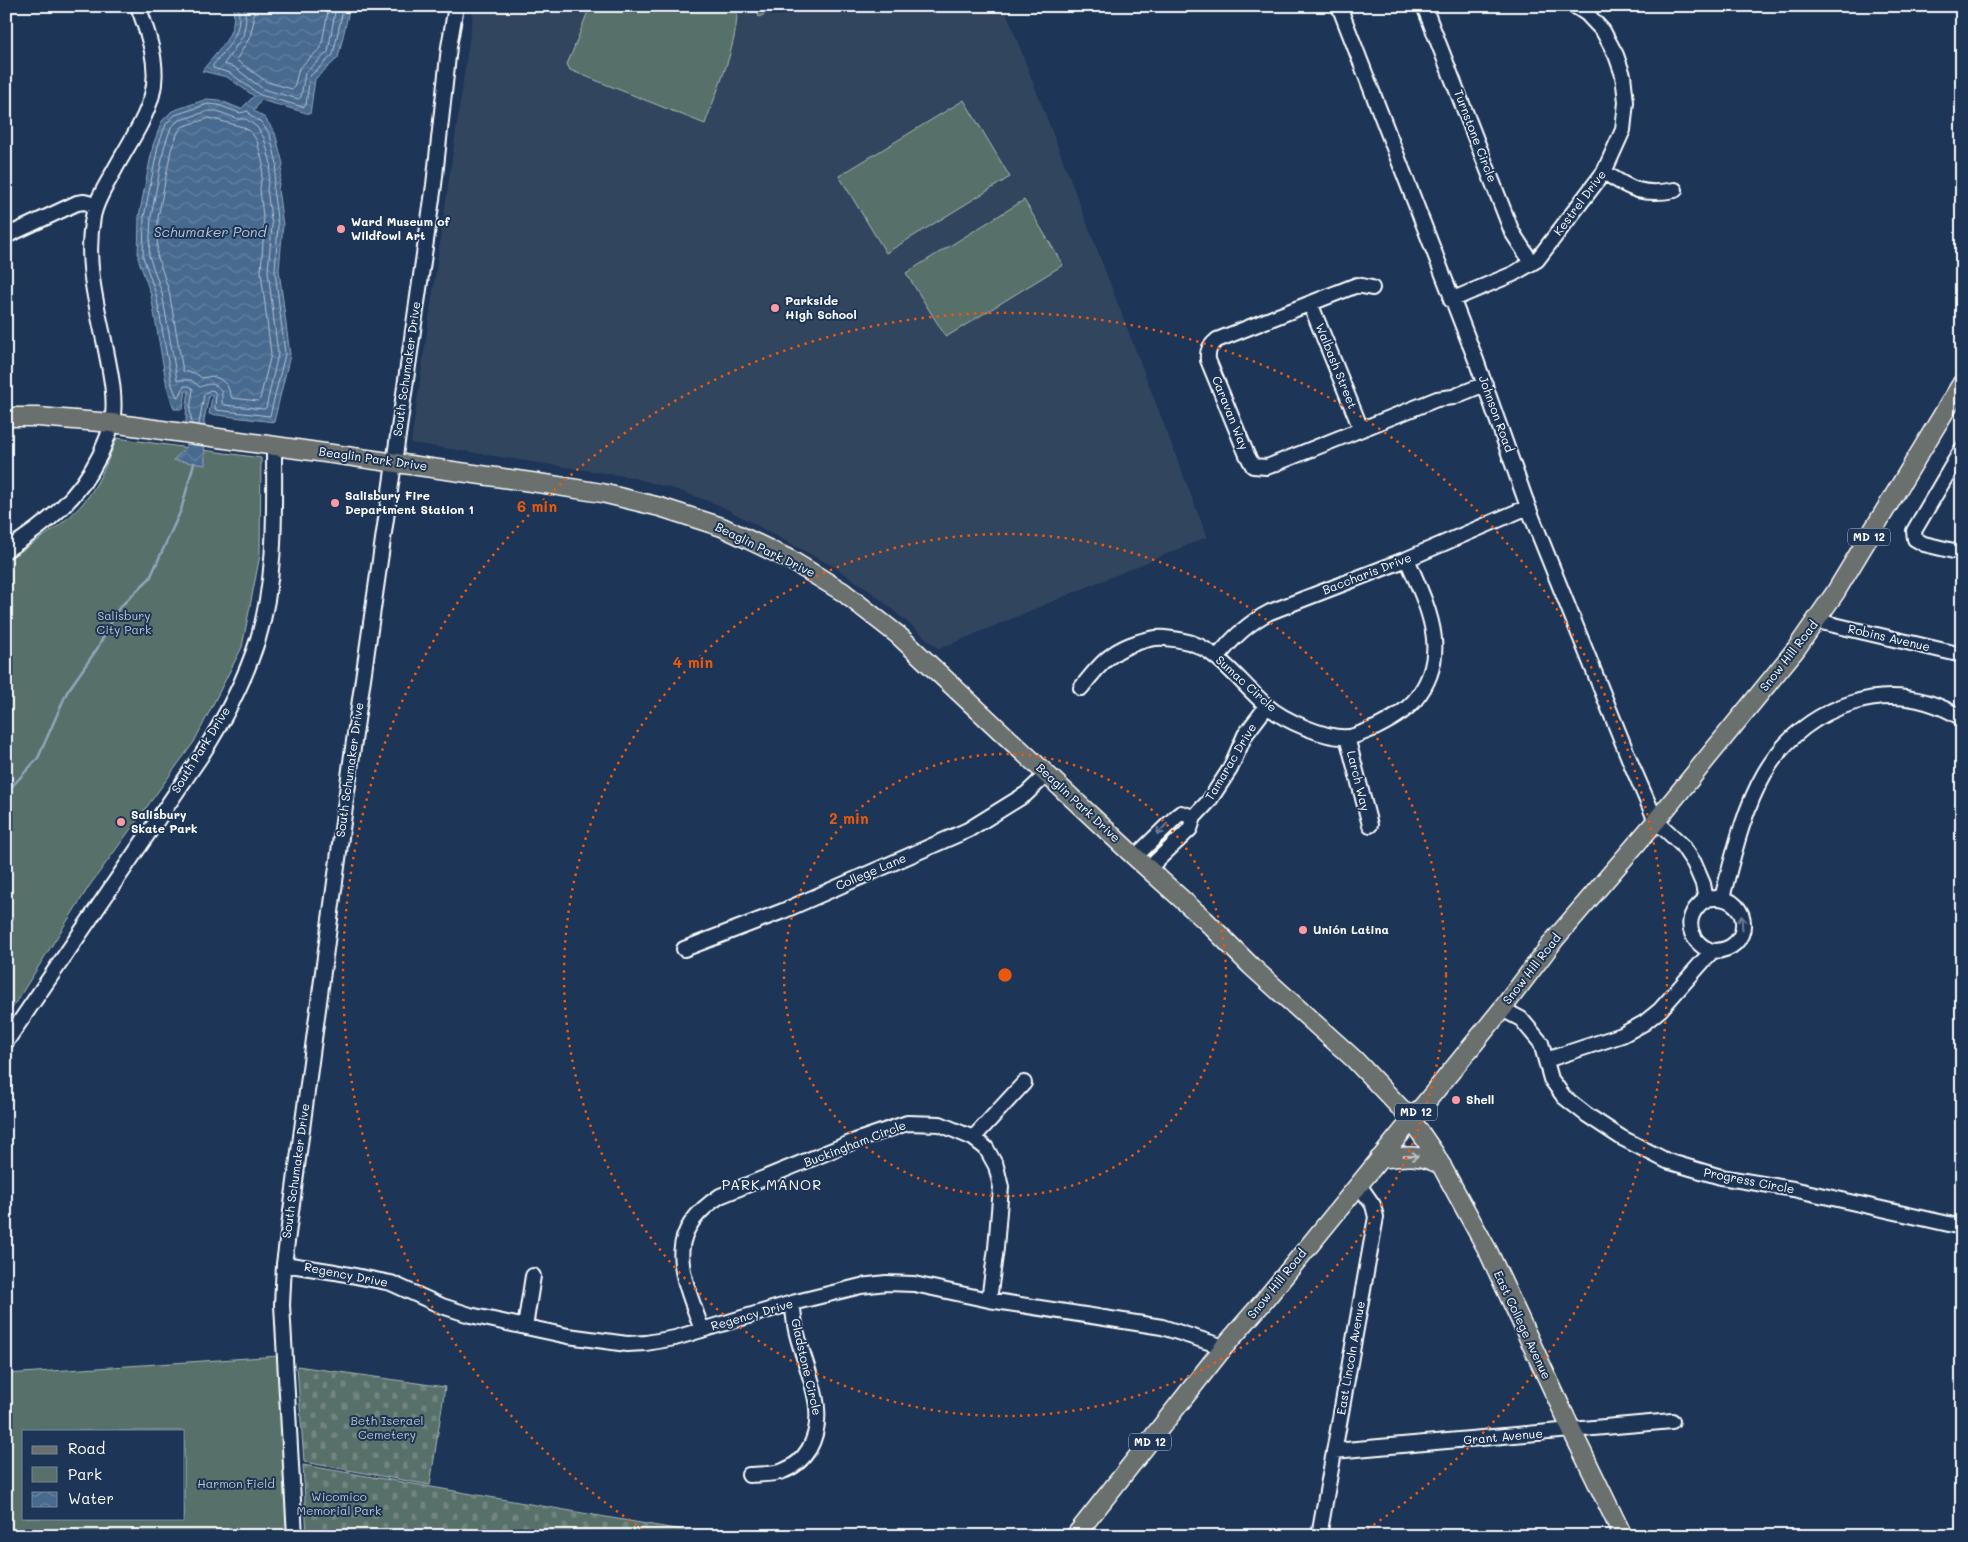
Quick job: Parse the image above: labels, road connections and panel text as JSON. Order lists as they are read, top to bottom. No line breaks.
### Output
{"streets":{"main road":["Beaglin Park Drive","MD 12","Snow Hill Road","East College Avenue"],"street":["Turnstone Circle","Kestrel Drive","Walbash Street","South Schumaker Drive","Caravan Way","Johnson Road","Baccharis Drive","Robins Avenue","Sumac Circle","South Park Drive","Tamarac Drive","Larch Way","College Lane","Buckingham Circle","Progress Circle","Regency Drive","East Lincoln Avenue","Gladstone Circle","Grant Avenue"]},"crossings":[["Turnstone Circle","Kestrel Drive"],["Kestrel Drive","Johnson Road"],["Walbash Street","Caravan Way"],["South Schumaker Drive","Beaglin Park Drive"],["South Schumaker Drive","Regency Drive"],["Caravan Way","Johnson Road"],["Johnson Road","Baccharis Drive"],["Johnson Road","Snow Hill Road"],["Beaglin Park Drive","Snow Hill Road"],["Beaglin Park Drive","South Park Drive"],["Beaglin Park Drive","Tamarac Drive"],["Beaglin Park Drive","College Lane"],["Beaglin Park Drive","East College Avenue"],["Baccharis Drive","Sumac Circle"],["Robins Avenue","Snow Hill Road"],["Snow Hill Road","Progress Circle"],["Snow Hill Road","Regency Drive"],["Snow Hill Road","East College Avenue"],["Snow Hill Road","East Lincoln Avenue"],["Sumac Circle","Tamarac Drive"],["Sumac Circle","Larch Way"],["Buckingham Circle","Regency Drive"],["Regency Drive","Gladstone Circle"],["East College Avenue","Grant Avenue"],["East Lincoln Avenue","Grant Avenue"]],"districts":["PARK MANOR"],"water":["Schumaker Pond"],"parks":["Salisbury City Park","Beth Iserael Cemetery","Harmon Field","Wicomico Memorial Park"],"places":["Ward Museum of Wildfowl Art","Parkside High School","Salisbury Fire Department Station 1","Salisbury Skate Park","Unión Latina","Shell"],"legend":["Road","Park","Water"],"rings":["6 min","4 min","2 min"]}
